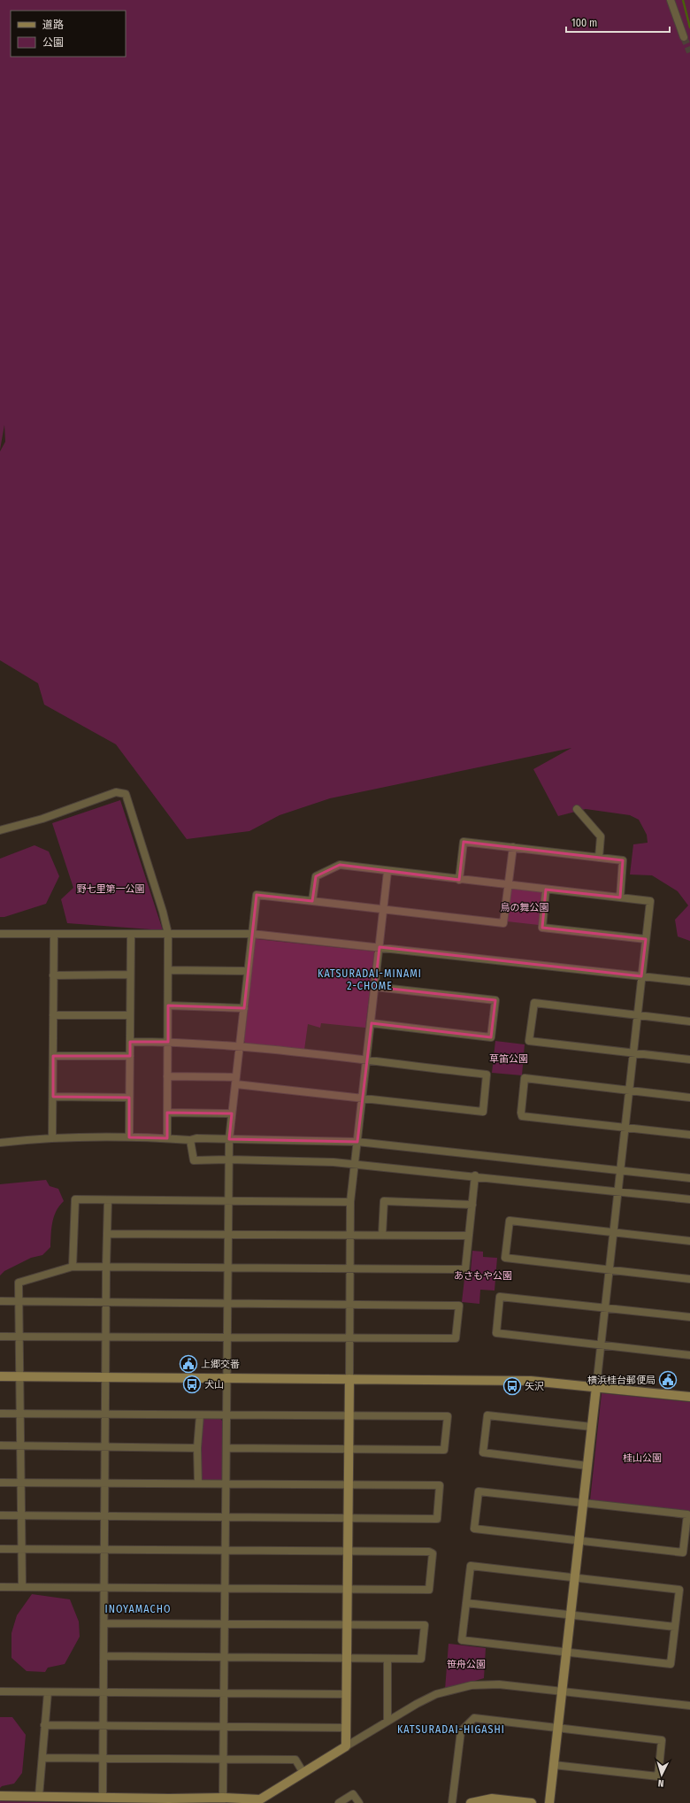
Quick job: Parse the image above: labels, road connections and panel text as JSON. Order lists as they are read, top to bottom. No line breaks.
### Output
{"districts":["KATSURADAI-MINAMI 2-CHOME","INOYAMACHO","KATSURADAI-HIGASHI"],"parks":["野七里第一公園","鳥の舞公園","草笛公園","あさもや公園","桂山公園","笹舟公園"],"places":{"public building":["上郷交番","横浜桂台郵便局"],"bus stop":["犬山","矢沢"]},"legend":["道路","公園"],"scale_bar":"100 m","north":"bottom"}
